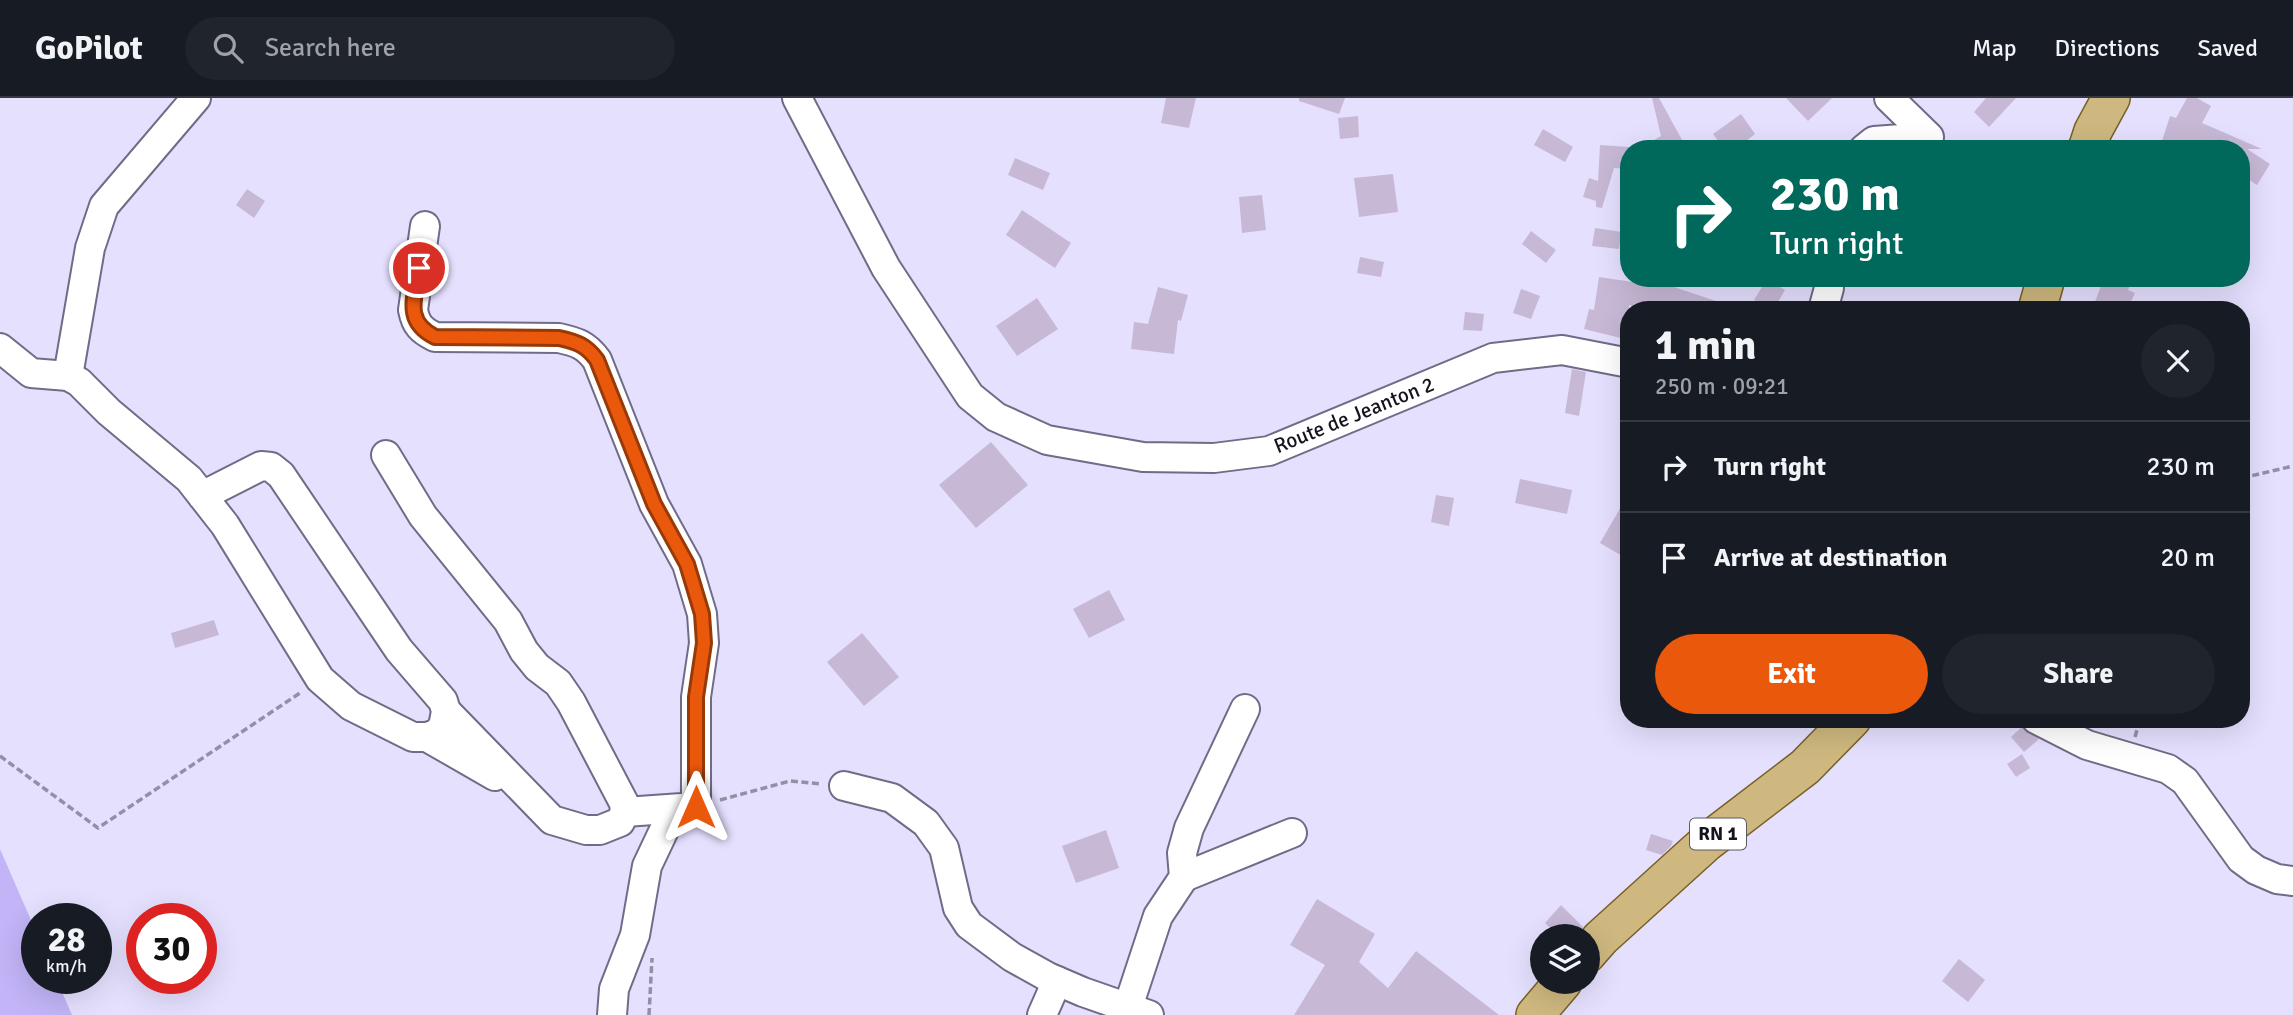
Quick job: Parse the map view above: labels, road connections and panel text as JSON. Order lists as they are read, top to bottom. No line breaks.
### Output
{"streets":{"main road":["RN 1"],"street":["Route de Jeanton 2"]},"page":{"header":"GoPilot","search":"Search here","nav":["Map","Directions","Saved"],"turn":["230 m","Turn right"],"heading":["1 min","250 m · 09:21"],"list":[{"name":"Turn right","value":"230 m"},{"name":"Arrive at destination","value":"20 m"}],"buttons":["Exit","Share"],"speed":"28 km/h","limit":"30"}}
